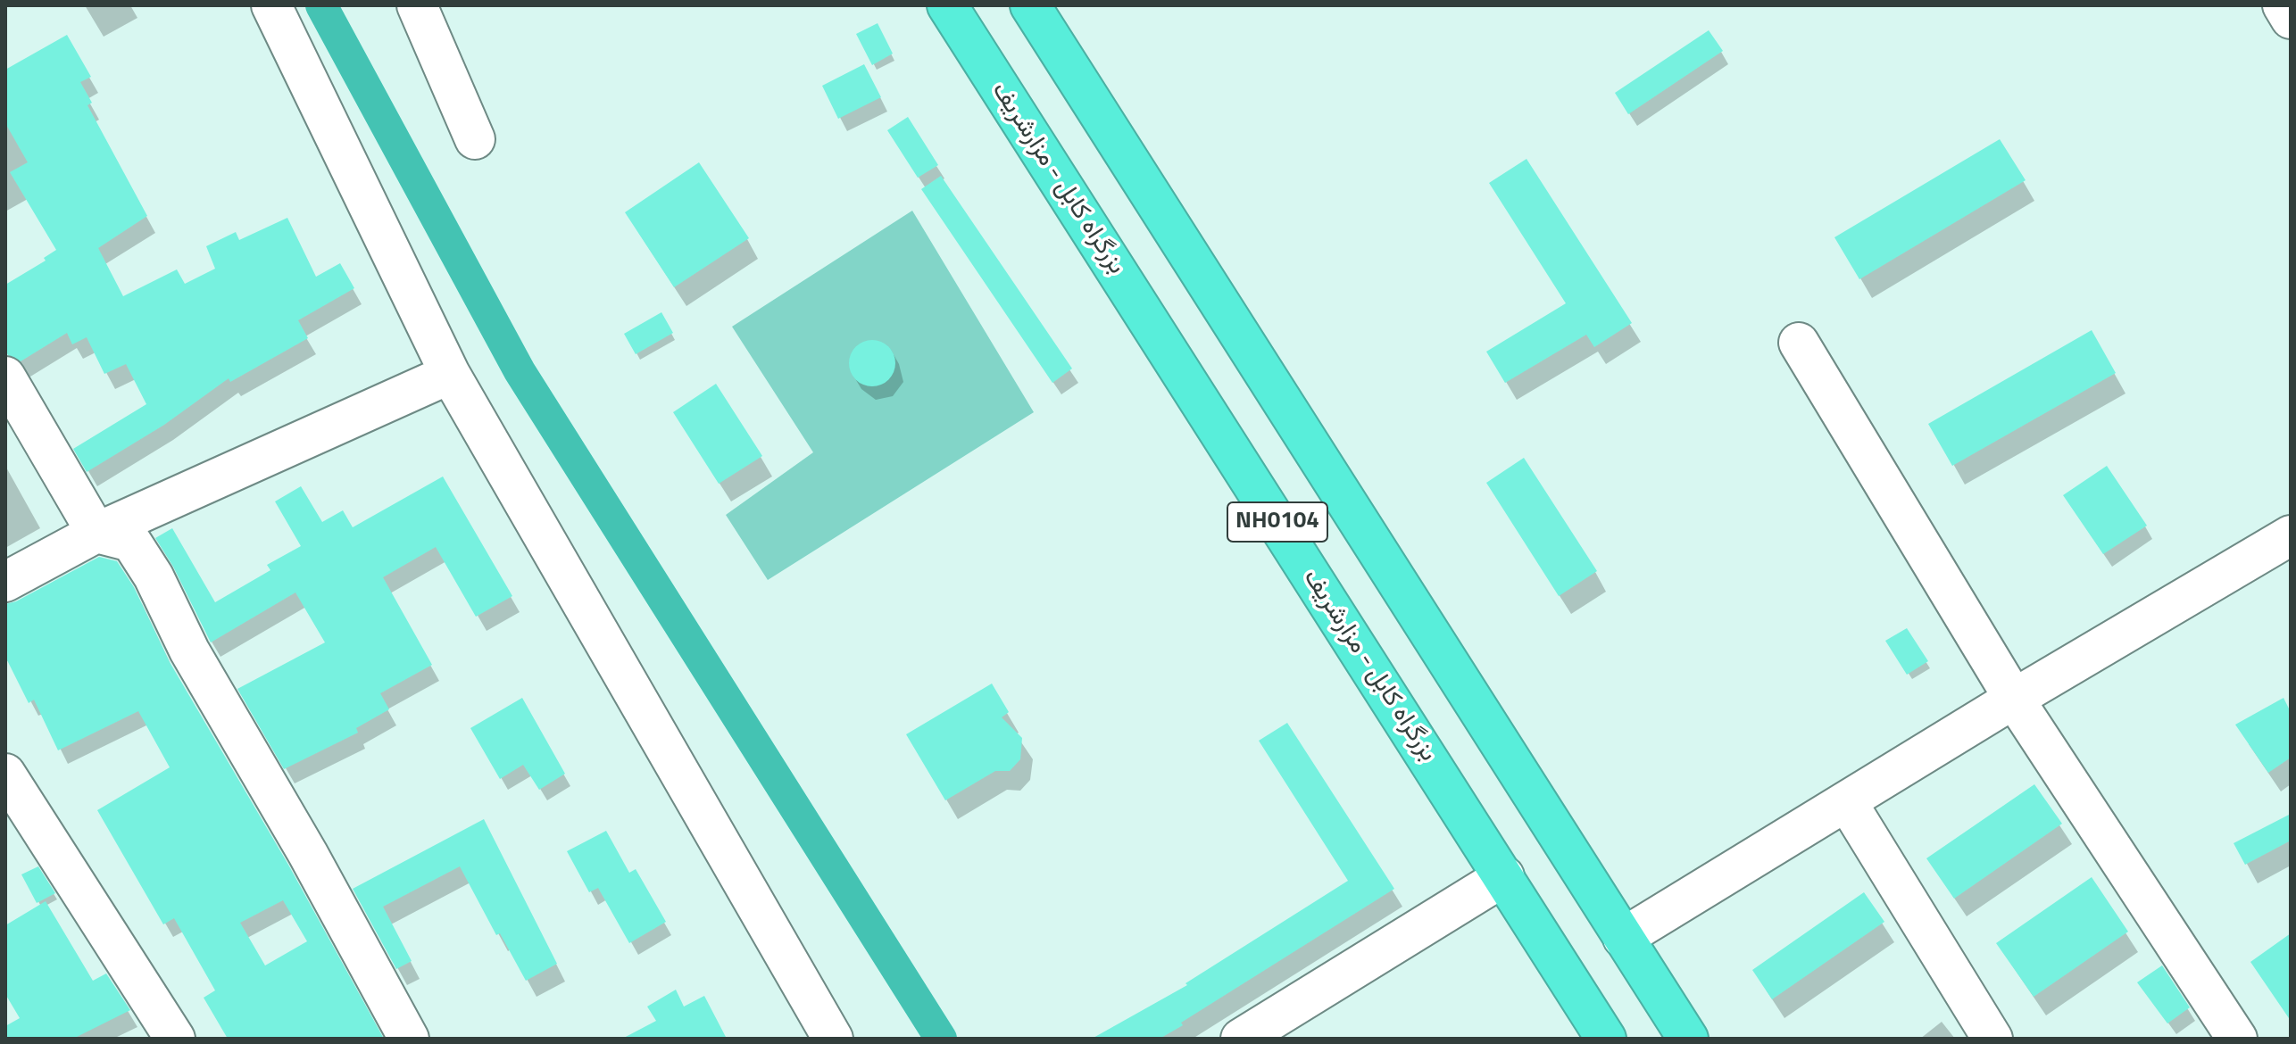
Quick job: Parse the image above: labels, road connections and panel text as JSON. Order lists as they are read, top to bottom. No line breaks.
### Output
{"streets":{"highway":["بزرگراه کابل - مزارشریف","NH0104"]}}
